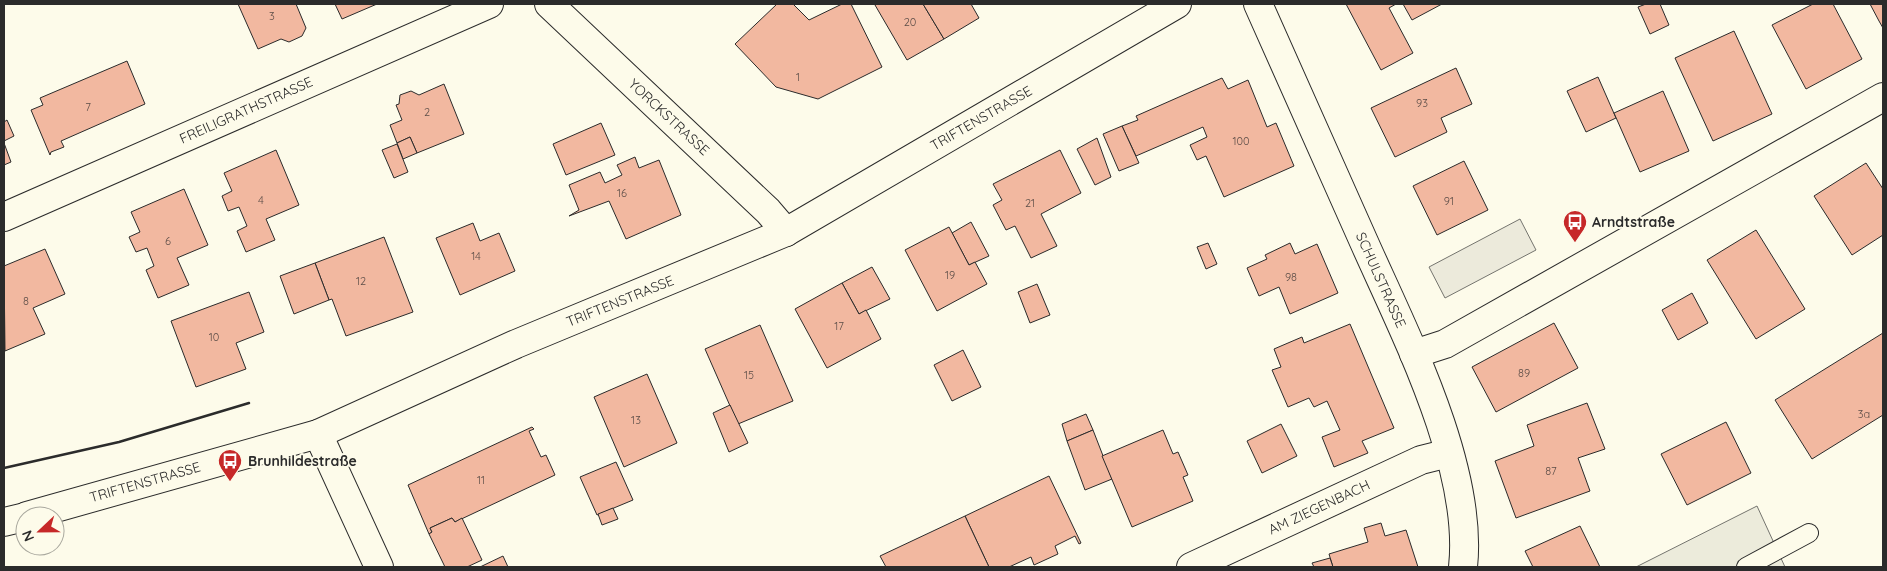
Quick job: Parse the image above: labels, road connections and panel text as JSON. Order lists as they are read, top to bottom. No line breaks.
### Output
{"streets":{"street":["FREILIGRATHSTRASSE","YORCKSTRASSE","TRIFTENSTRASSE","SCHULSTRASSE","AM ZIEGENBACH"]},"crossings":[["YORCKSTRASSE","TRIFTENSTRASSE"],["SCHULSTRASSE","AM ZIEGENBACH"]],"places":{"bus stop":["Arndtstraße","Brunhildestraße"]},"house_numbers":["3","20","1","93","7","2","100","16","4","91","21","6","14","19","98","12","8","17","10","89","15","3a","13","87","11"],"north":"left"}
